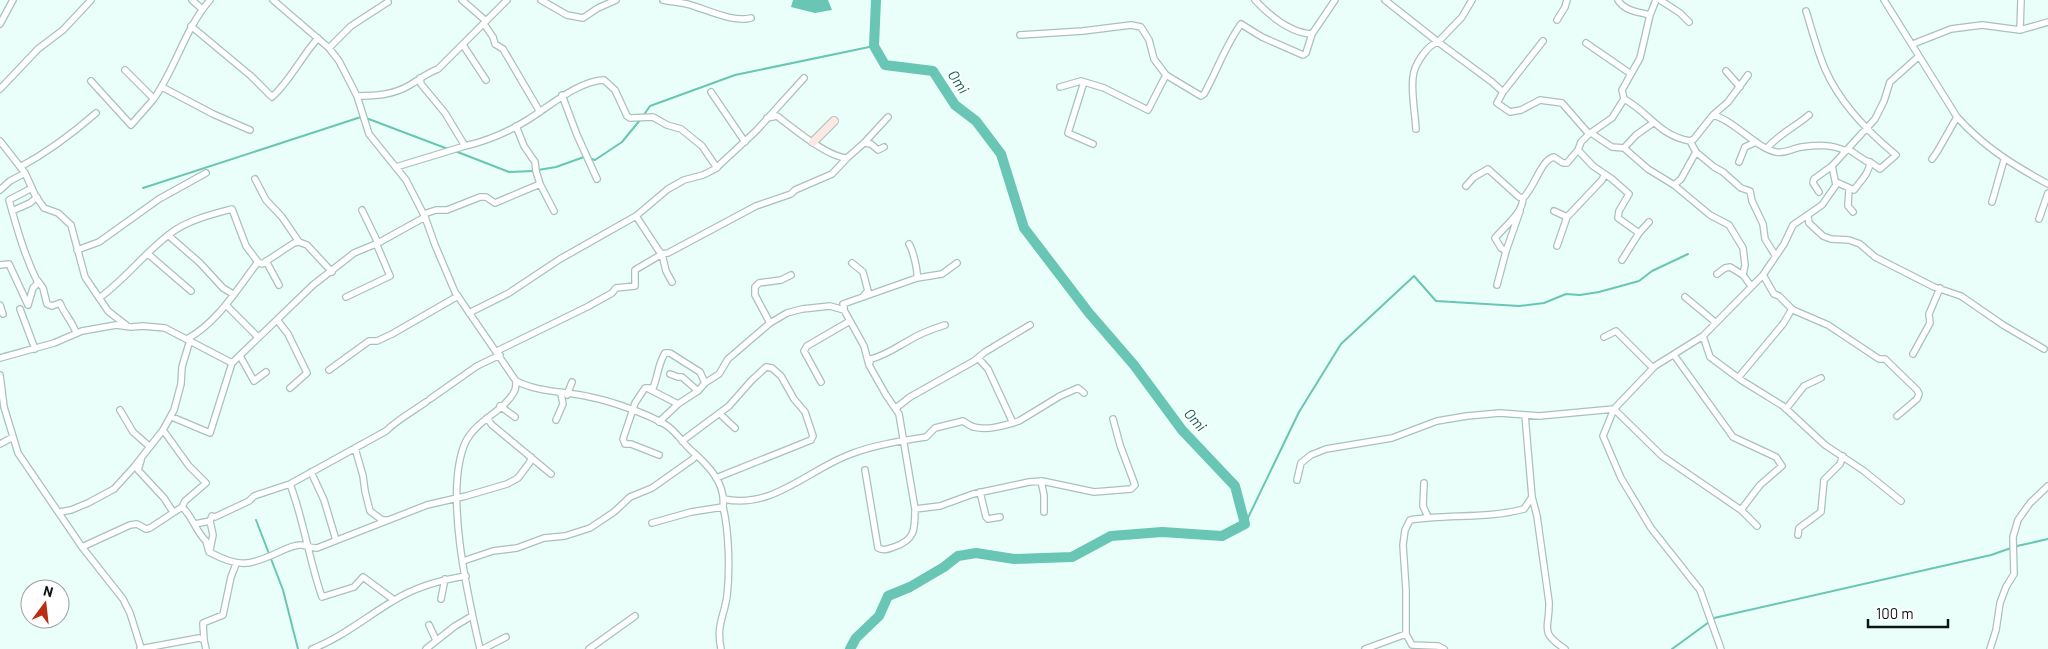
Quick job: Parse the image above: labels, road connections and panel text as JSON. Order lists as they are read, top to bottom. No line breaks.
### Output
{"water":["Omi"],"scale_bar":"100 m","north":"top"}
